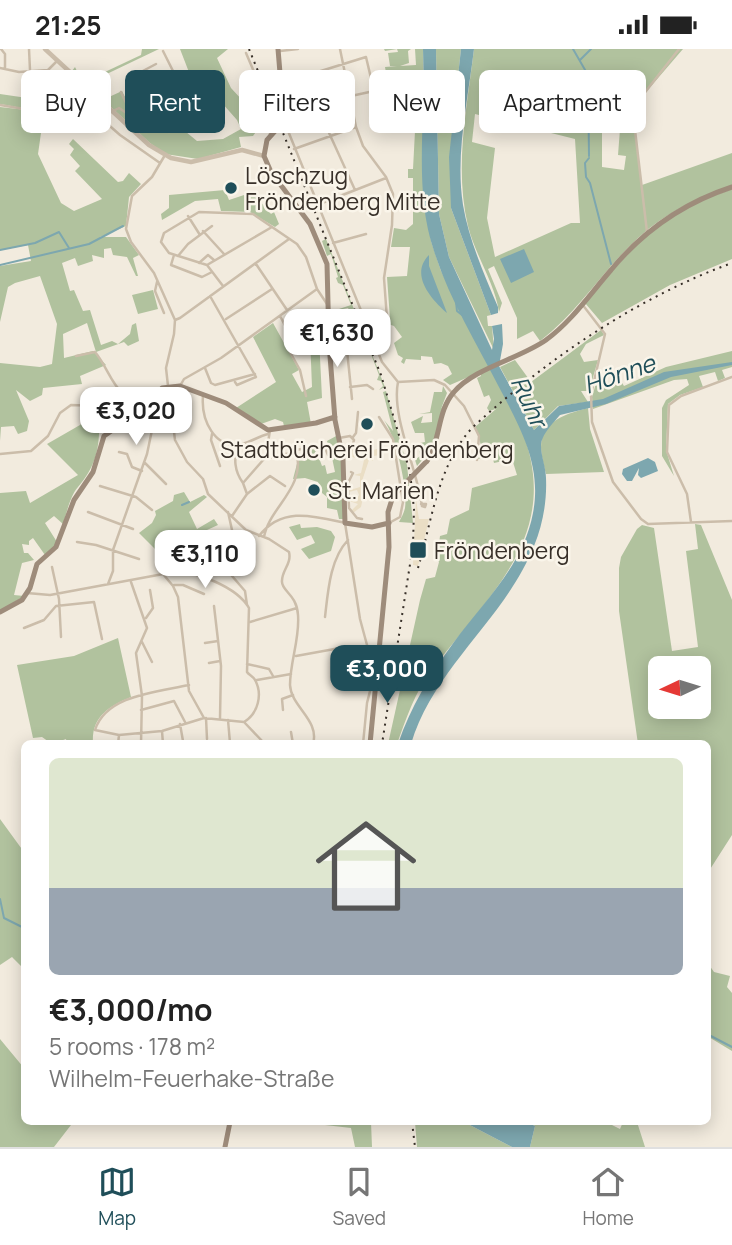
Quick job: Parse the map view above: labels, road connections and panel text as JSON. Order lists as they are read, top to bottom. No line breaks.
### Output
{"water":["Hönne","Ruhr"],"places":{"other":["Löschzug Fröndenberg Mitte","Stadtbücherei Fröndenberg","St. Marien"],"transit":["Fröndenberg"]},"north":"left","page":{"status":"21:25","chip":["Buy","Rent","Filters","New","Apartment"],"price":["€1,630","€3,020","€3,110","€3,000"],"list":[{"name":"€3,000/mo","note":"5 rooms · 178 m² · Wilhelm-Feuerhake-Straße"}],"tabs":["Map","Saved","Home"]}}
